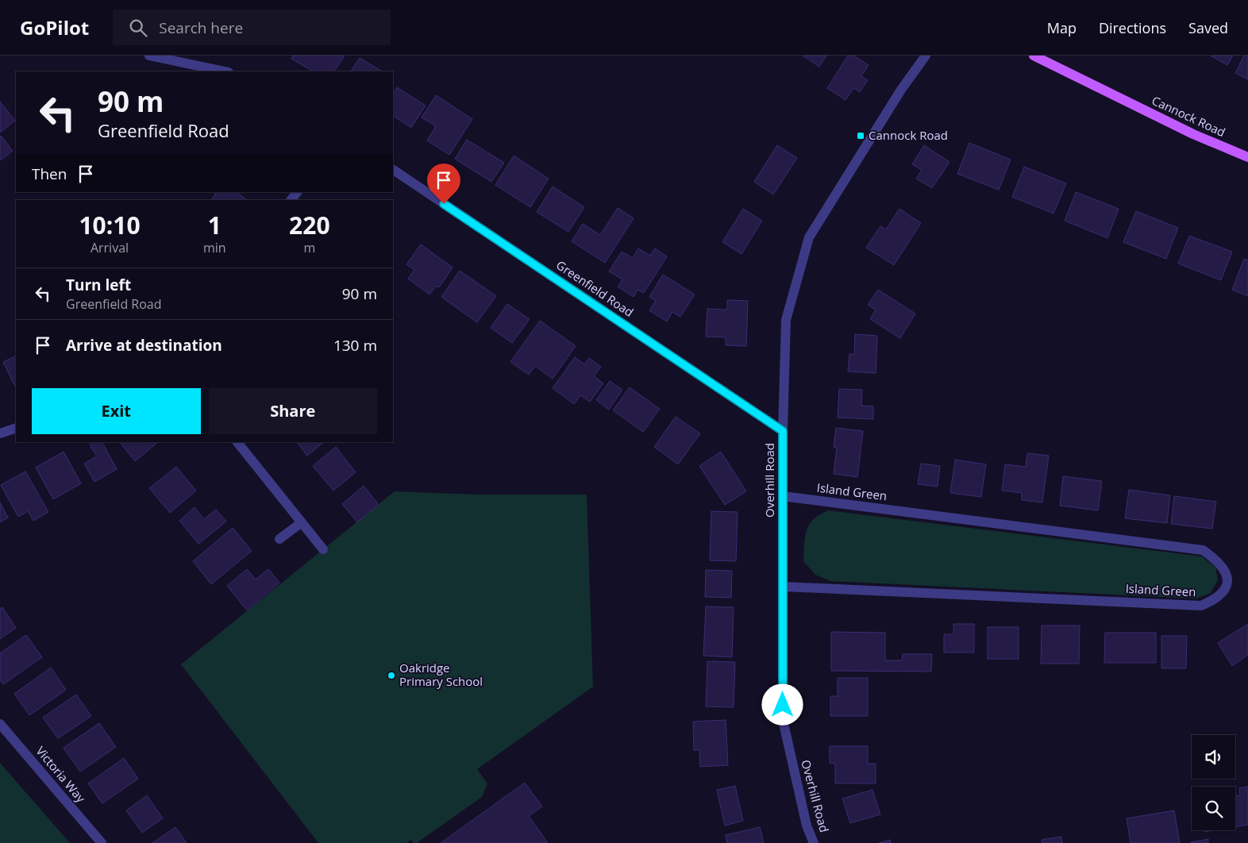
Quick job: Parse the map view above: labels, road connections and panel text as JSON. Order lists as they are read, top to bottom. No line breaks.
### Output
{"streets":{"main road":["Cannock Road"],"street":["Greenfield Road","Overhill Road","Island Green","Victoria Way"]},"crossings":[["Greenfield Road","Overhill Road"],["Overhill Road","Island Green"]],"places":{"transit":["Cannock Road"],"other":["Oakridge Primary School"]},"page":{"header":"GoPilot","search":"Search here","nav":["Map","Directions","Saved"],"turn":["90 m","Greenfield Road"],"then":"Then","eta":["10:10","Arrival","1","min","220","m"],"list":[{"name":"Turn left","note":"Greenfield Road","value":"90 m"},{"name":"Arrive at destination","value":"130 m"}],"buttons":["Exit","Share"]}}
